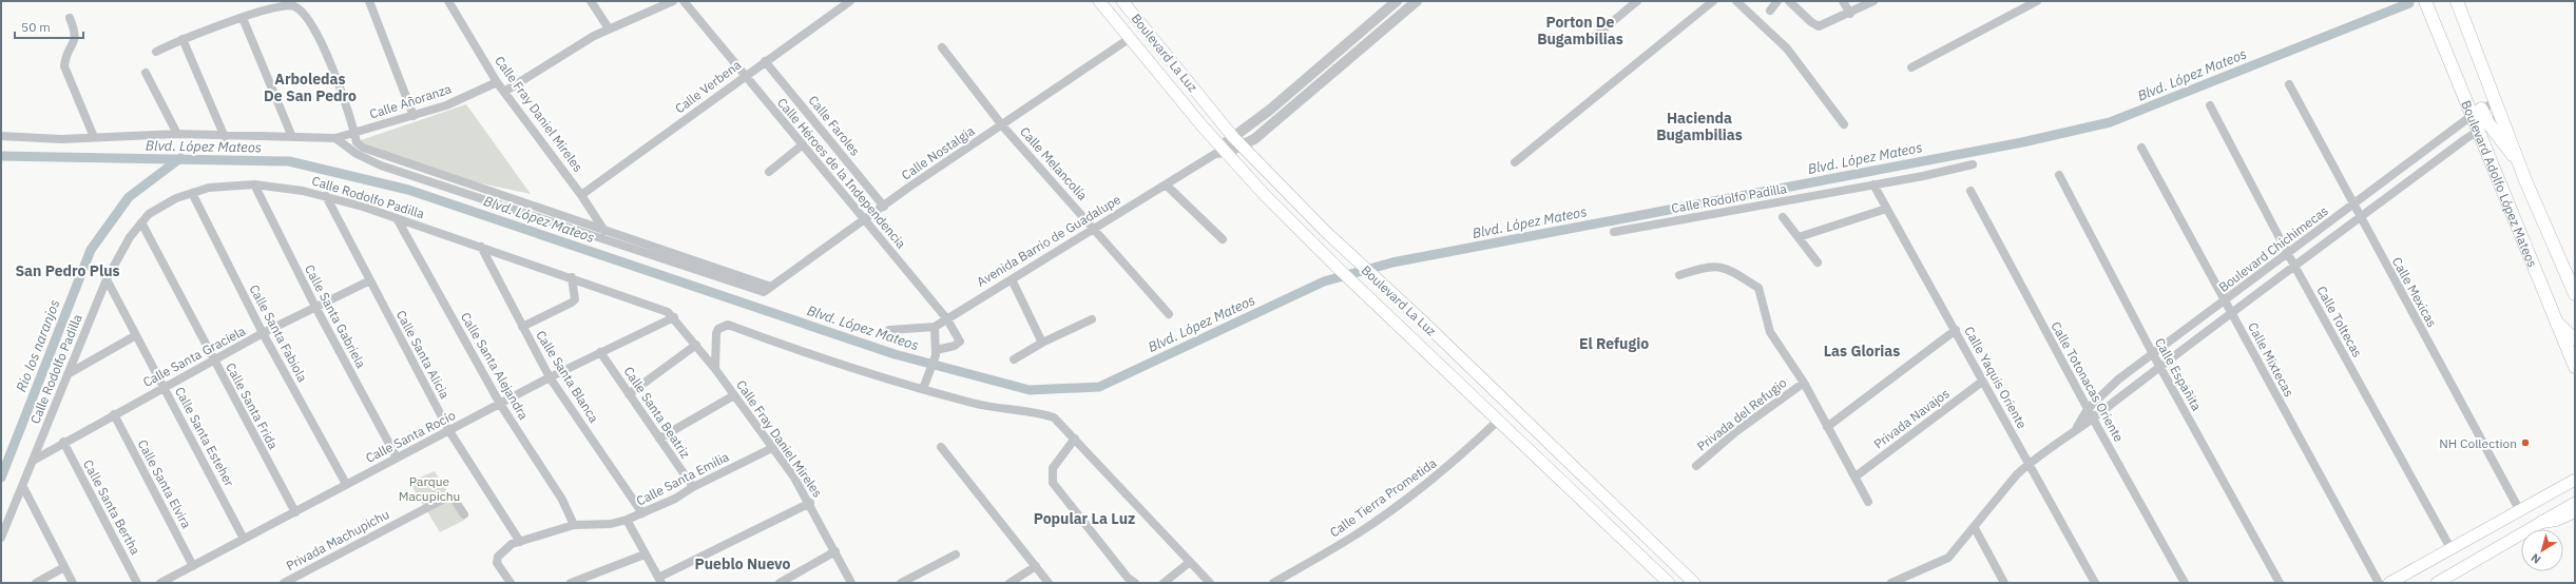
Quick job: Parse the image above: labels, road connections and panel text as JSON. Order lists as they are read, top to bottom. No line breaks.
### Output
{"streets":{"main road":["Boulevard La Luz","Boulevard Adolfo López Mateos"],"street":["Calle Verbena","Calle Añoranza","Calle Fray Daniel Mireles","Calle Faroles","Calle Nostalgia","Calle Melancolía","Calle Héroes de la Independencia","Calle Rodolfo Padilla","Avenida Barrio de Guadalupe","Boulevard Chichimecas","Calle Mexicas","Calle Santa Gabriela","Calle Toltecas","Calle Santa Fabiola","Calle Santa Alicia","Calle Santa Graciela","Calle Mixtecas","Calle Santa Alejandra","Calle Españita","Calle Santa Blanca","Calle Yaquis Oriente","Calle Totonacas Oriente","Calle Santa Frida","Calle Santa Beatriz","Privada del Refugio","Privada Navajos","Calle Santa Esteher","Calle Santa Rocío","Calle Santa Emilia","Calle Santa Elvira","Calle Tierra Prometida","Calle Santa Bertha","Privada Machupichu"]},"crossings":[["Boulevard La Luz","Calle Nostalgia"],["Boulevard La Luz","Avenida Barrio de Guadalupe"],["Boulevard La Luz","Calle Tierra Prometida"],["Calle Verbena","Calle Fray Daniel Mireles"],["Calle Verbena","Calle Faroles"],["Calle Verbena","Calle Héroes de la Independencia"],["Calle Añoranza","Calle Fray Daniel Mireles"],["Calle Fray Daniel Mireles","Calle Nostalgia"],["Calle Fray Daniel Mireles","Calle Rodolfo Padilla"],["Calle Fray Daniel Mireles","Calle Santa Rocío"],["Calle Fray Daniel Mireles","Calle Santa Emilia"],["Calle Faroles","Calle Nostalgia"],["Calle Nostalgia","Calle Melancolía"],["Calle Nostalgia","Calle Héroes de la Independencia"],["Calle Melancolía","Avenida Barrio de Guadalupe"],["Calle Héroes de la Independencia","Avenida Barrio de Guadalupe"],["Boulevard Adolfo López Mateos","Boulevard Chichimecas"],["Calle Rodolfo Padilla","Calle Santa Gabriela"],["Calle Rodolfo Padilla","Calle Santa Fabiola"],["Calle Rodolfo Padilla","Calle Santa Alicia"],["Calle Rodolfo Padilla","Calle Santa Graciela"],["Calle Rodolfo Padilla","Calle Santa Alejandra"],["Calle Rodolfo Padilla","Calle Santa Blanca"],["Calle Rodolfo Padilla","Calle Yaquis Oriente"],["Calle Rodolfo Padilla","Calle Santa Frida"],["Calle Rodolfo Padilla","Calle Santa Esteher"],["Calle Rodolfo Padilla","Calle Santa Rocío"],["Boulevard Chichimecas","Calle Mexicas"],["Boulevard Chichimecas","Calle Toltecas"],["Boulevard Chichimecas","Calle Mixtecas"],["Boulevard Chichimecas","Calle Españita"],["Boulevard Chichimecas","Calle Yaquis Oriente"],["Boulevard Chichimecas","Calle Totonacas Oriente"],["Calle Santa Gabriela","Calle Santa Graciela"],["Calle Santa Gabriela","Calle Santa Rocío"],["Calle Santa Fabiola","Calle Santa Graciela"],["Calle Santa Fabiola","Calle Santa Rocío"],["Calle Santa Alicia","Calle Santa Graciela"],["Calle Santa Alicia","Calle Santa Rocío"],["Calle Santa Alicia","Calle Santa Emilia"],["Calle Santa Graciela","Calle Santa Frida"],["Calle Santa Graciela","Calle Santa Esteher"],["Calle Santa Graciela","Calle Santa Elvira"],["Calle Santa Graciela","Calle Santa Bertha"],["Calle Santa Alejandra","Calle Santa Rocío"],["Calle Santa Alejandra","Calle Santa Emilia"],["Calle Santa Blanca","Calle Santa Rocío"],["Calle Santa Blanca","Calle Santa Emilia"],["Calle Yaquis Oriente","Privada Navajos"],["Calle Santa Frida","Calle Santa Rocío"],["Calle Santa Beatriz","Calle Santa Rocío"],["Calle Santa Beatriz","Calle Santa Emilia"],["Calle Santa Esteher","Calle Santa Rocío"],["Calle Santa Rocío","Calle Santa Elvira"]],"districts":["Porton De Bugambilias","Arboledas De San Pedro","Hacienda Bugambilias","San Pedro Plus","El Refugio","Las Glorias","Popular La Luz","Pueblo Nuevo"],"water":["Blvd. López Mateos","Rio los naranjos"],"parks":["Parque Macupichu"],"places":["NH Collection"],"scale_bar":"50 m","north":"bottom left"}
